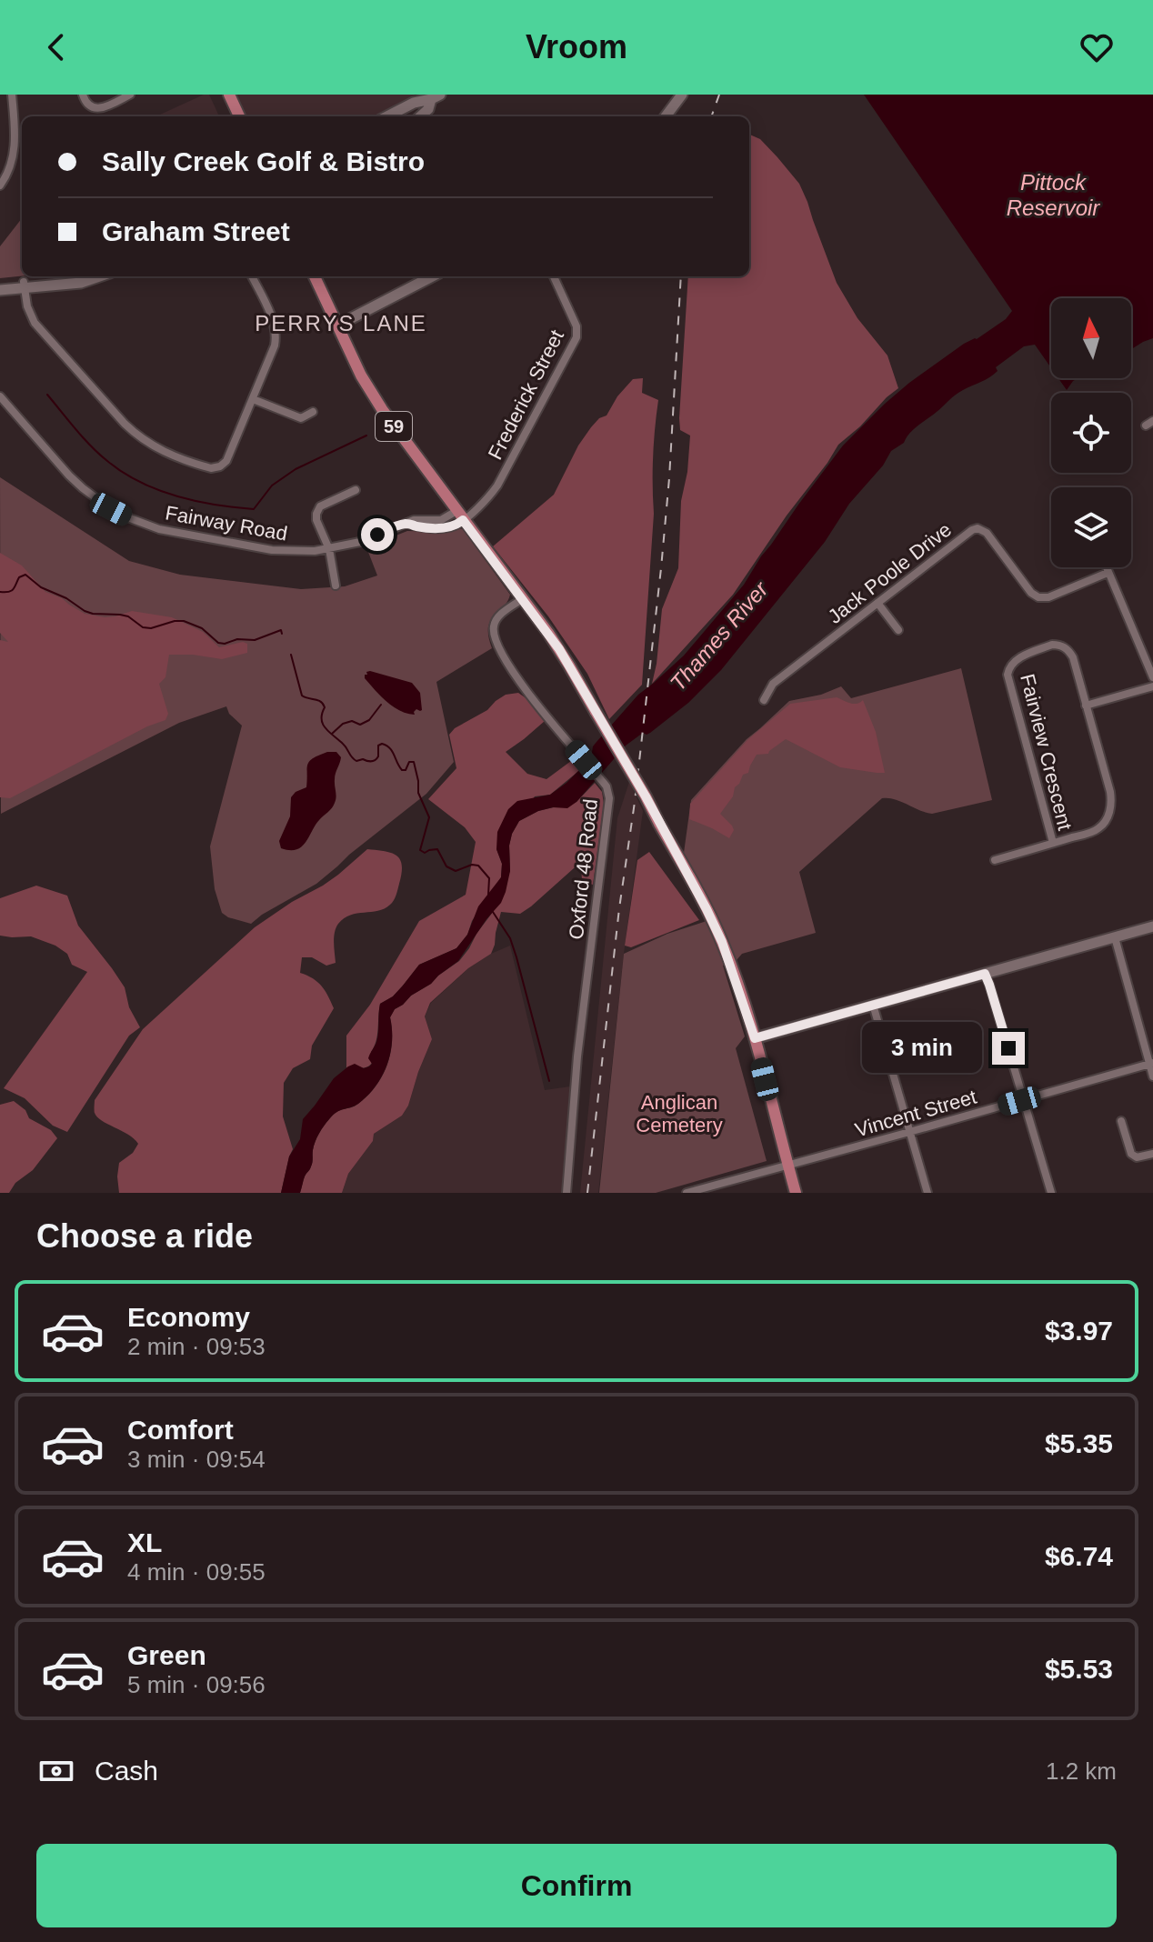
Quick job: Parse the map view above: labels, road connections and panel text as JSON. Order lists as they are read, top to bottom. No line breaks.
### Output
{"streets":{"main road":["59"],"street":["Frederick Street","Fairway Road","Jack Poole Drive","Fairview Crescent","Oxford 48 Road","Vincent Street"]},"crossings":[["Frederick Street","59"],["Frederick Street","Fairway Road"],["59","Fairway Road"],["59","Oxford 48 Road"],["59","Vincent Street"]],"districts":["PERRYS LANE"],"water":["Pittock Reservoir","Thames River"],"parks":["Anglican Cemetery"],"north":"top","page":{"header":"Vroom","banner":["Sally Creek Golf & Bistro","Graham Street"],"bubble":"3 min","heading":"Choose a ride","list":[{"name":"Economy","note":"2 min · 09:53","value":"$3.97"},{"name":"Comfort","note":"3 min · 09:54","value":"$5.35"},{"name":"XL","note":"4 min · 09:55","value":"$6.74"},{"name":"Green","note":"5 min · 09:56","value":"$5.53"}],"pay":["Cash","1.2 km"],"buttons":"Confirm"}}
